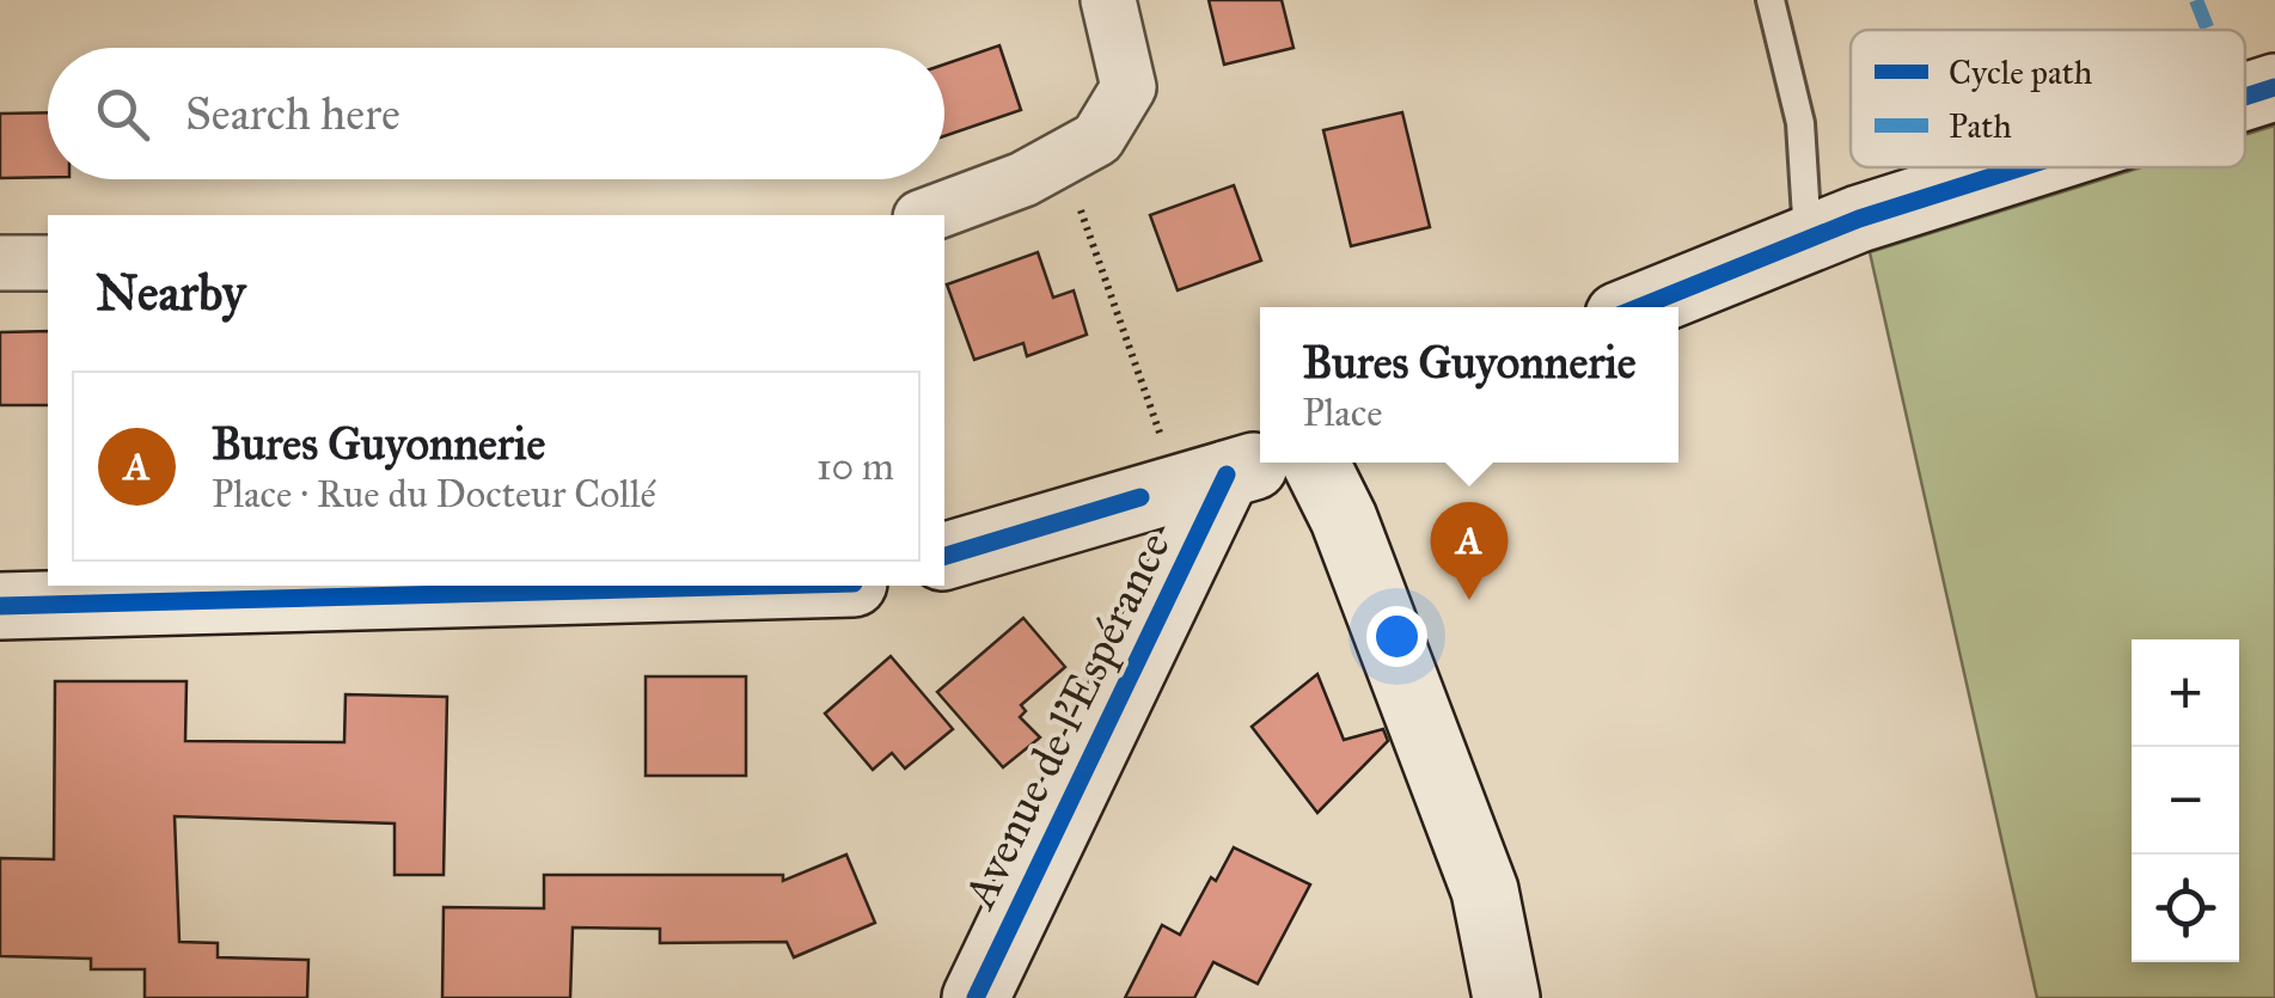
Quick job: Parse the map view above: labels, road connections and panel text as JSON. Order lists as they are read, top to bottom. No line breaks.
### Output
{"streets":{"street":["Avenue de l'Espérance"]},"legend":["Cycle path","Path"],"page":{"search":"Search here","heading":"Nearby","popup":["Bures Guyonnerie","Place"],"list":[{"mark":"A","name":"Bures Guyonnerie","note":"Place · Rue du Docteur Collé","value":"10 m"}],"pins":"A","map_buttons":["+","−"]}}
